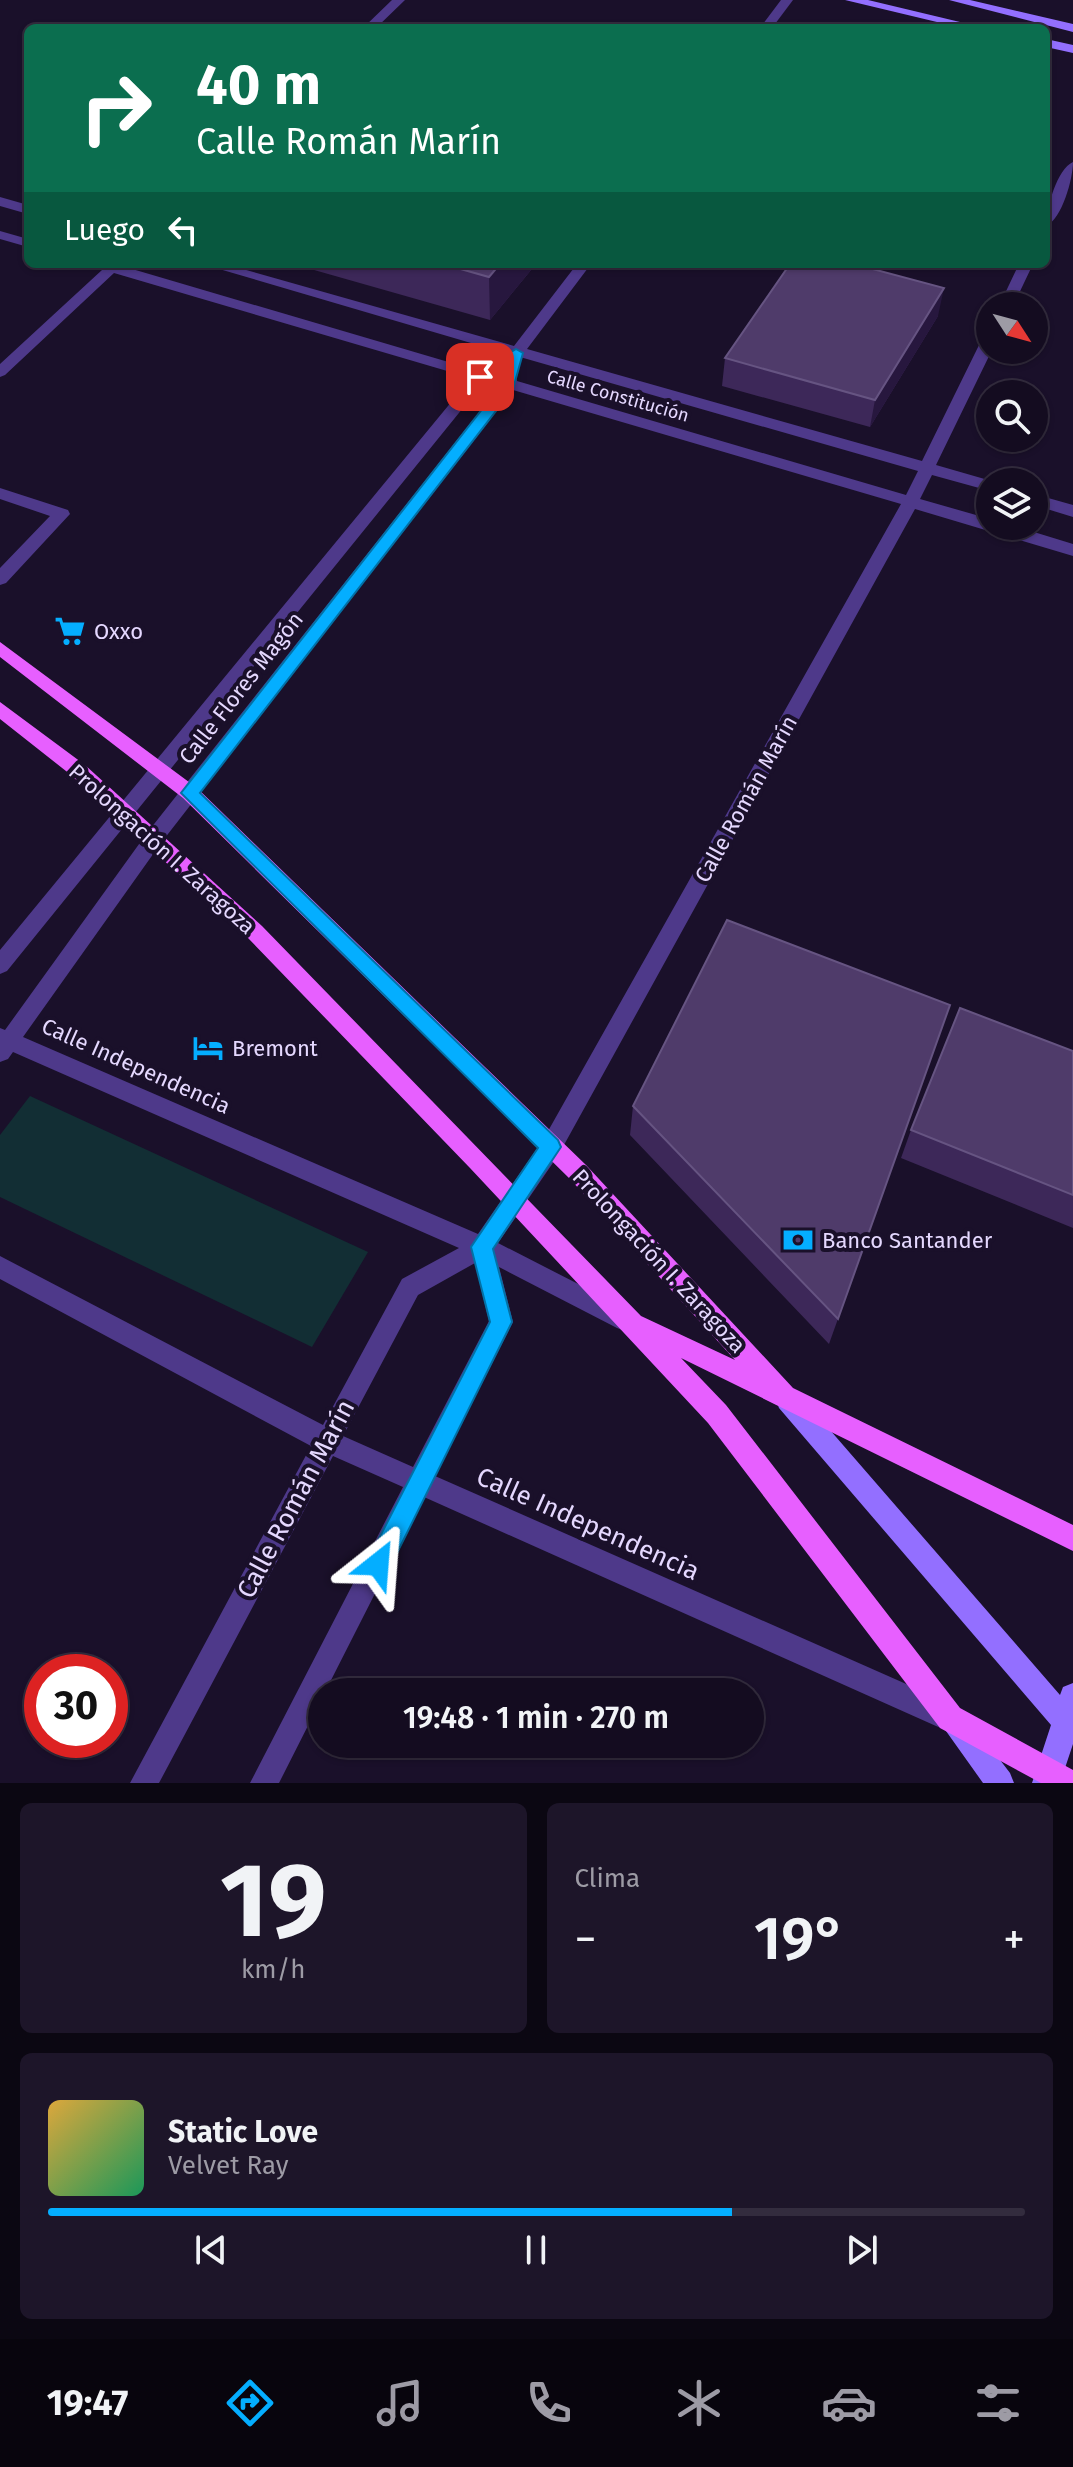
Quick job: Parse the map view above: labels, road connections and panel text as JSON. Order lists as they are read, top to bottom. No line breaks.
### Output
{"streets":{"main road":["Prolongación I. Zaragoza","Calle Independencia"],"street":["Calle Constitución","Calle Flores Magón","Calle Román Marín"]},"crossings":[["Calle Constitución","Calle Flores Magón"],["Calle Constitución","Calle Román Marín"],["Calle Flores Magón","Prolongación I. Zaragoza"],["Calle Flores Magón","Calle Independencia"],["Calle Román Marín","Prolongación I. Zaragoza"],["Calle Román Marín","Calle Independencia"],["Prolongación I. Zaragoza","Calle Independencia"]],"places":{"supermarket":["Oxxo"],"hotel":["Bremont"],"bank":["Banco Santander"]},"north":"bottom right","page":{"turn":["40 m","Calle Román Marín"],"then":"Luego","limit":"30","trip":"19:48 · 1 min · 270 m","tile":[["19","km/h"],"Clima"],"heat":["−","19°","+"],"song":["Static Love","Velvet Ray"],"tabs":"19:47"}}
